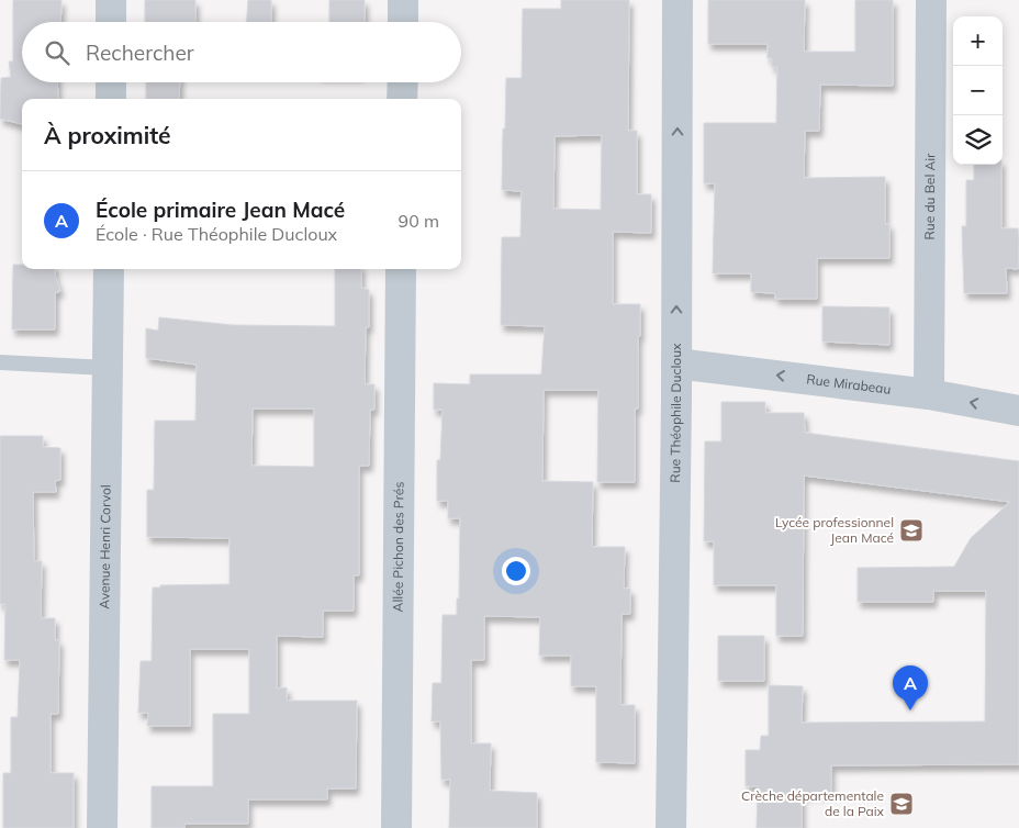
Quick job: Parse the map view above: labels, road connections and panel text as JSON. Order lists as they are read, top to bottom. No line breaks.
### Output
{"streets":{"street":["Rue du Bel Air","Rue Mirabeau","Rue Théophile Ducloux","Avenue Henri Corvol","Allée Pichon des Prés"]},"crossings":[["Rue du Bel Air","Rue Mirabeau"],["Rue Mirabeau","Rue Théophile Ducloux"]],"one_way":["Rue Mirabeau","Rue Théophile Ducloux"],"places":{"school or university":["Lycée professionnel Jean Macé","Crèche départementale de la Paix"]},"page":{"map_buttons":["+","−"],"search":"Rechercher","heading":"À proximité","list":[{"mark":"A","name":"École primaire Jean Macé","note":"École · Rue Théophile Ducloux","value":"90 m"}],"pins":"A"}}
